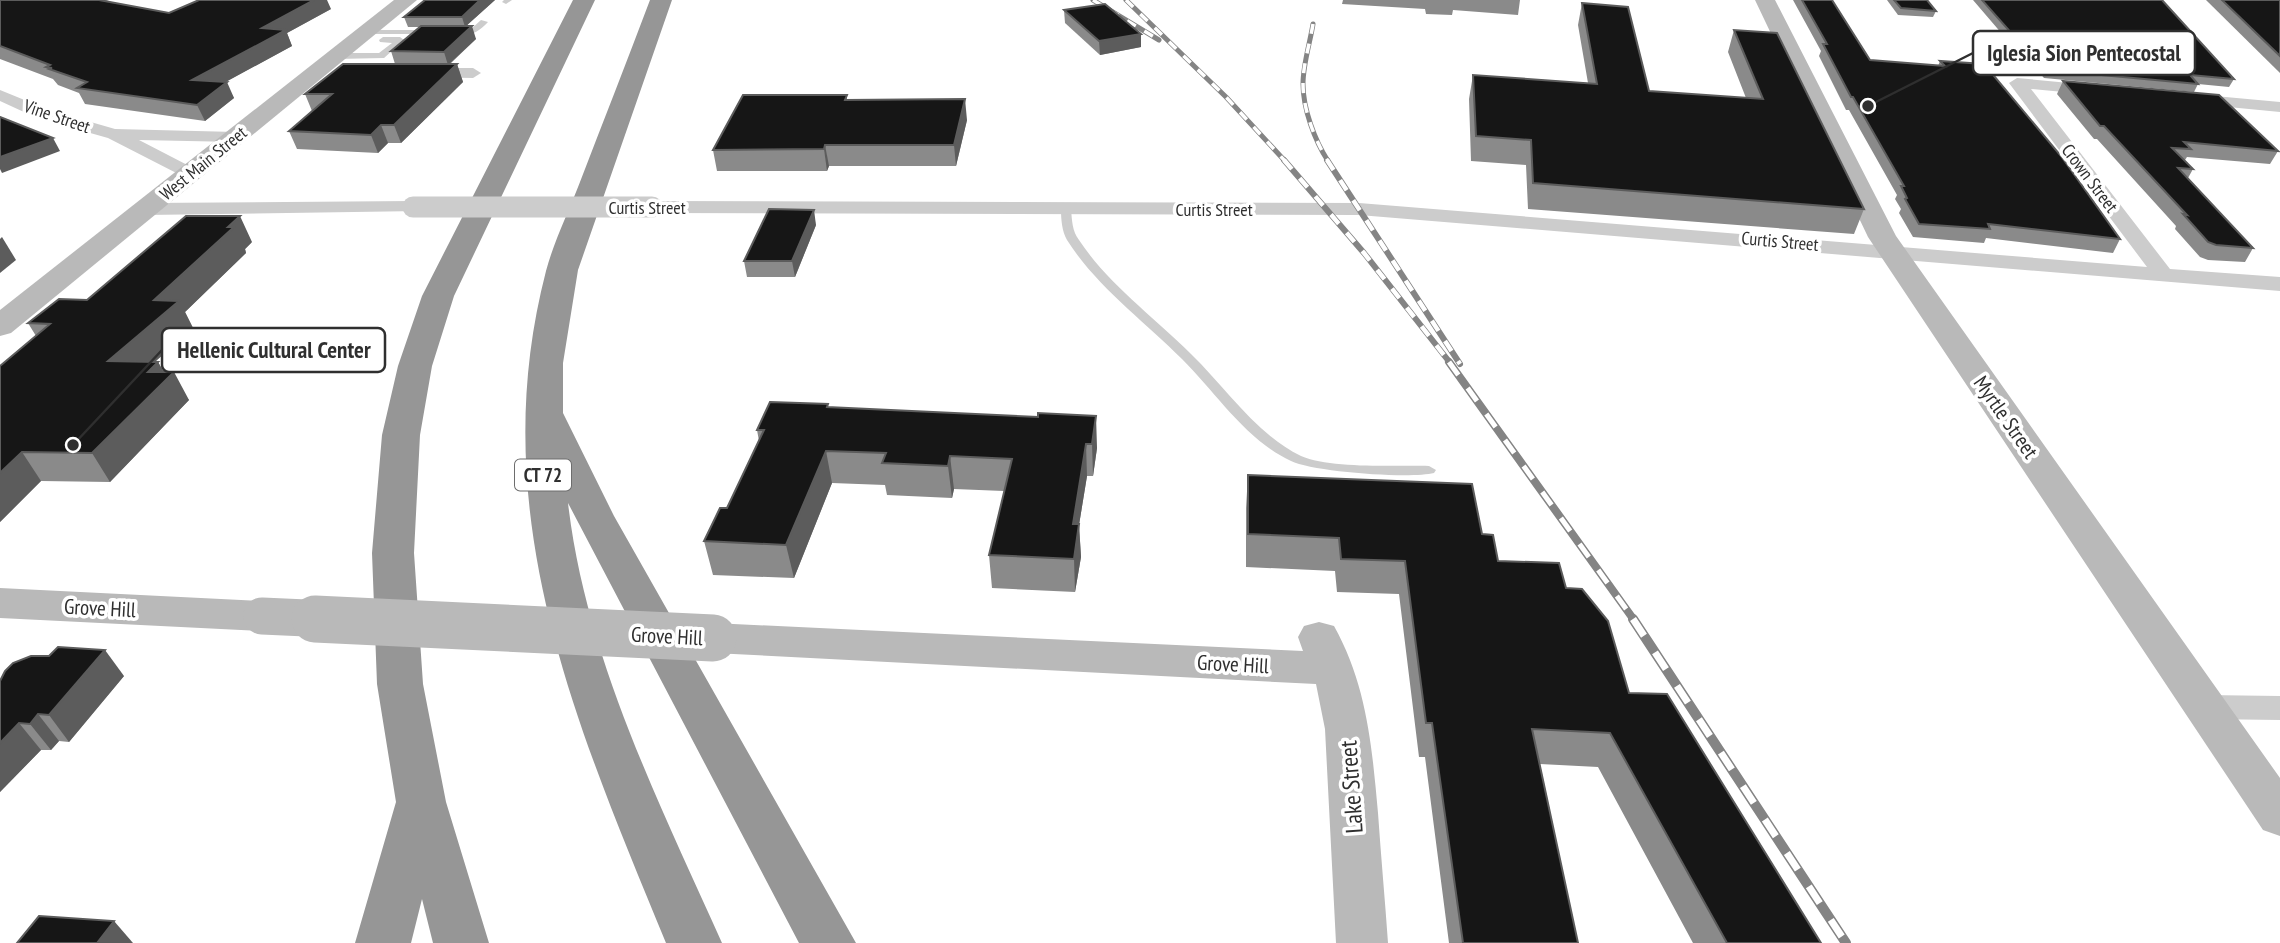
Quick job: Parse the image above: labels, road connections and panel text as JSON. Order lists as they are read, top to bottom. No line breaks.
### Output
{"streets":{"highway":["CT 72"],"street":["Vine Street","West Main Street","Crown Street","Curtis Street","Myrtle Street","Grove Hill","Lake Street"]},"crossings":[["Vine Street","West Main Street"],["West Main Street","Curtis Street"],["Crown Street","Curtis Street"],["Curtis Street","Myrtle Street"],["Grove Hill","Lake Street"]],"places":["Iglesia Sion Pentecostal","Hellenic Cultural Center"]}
